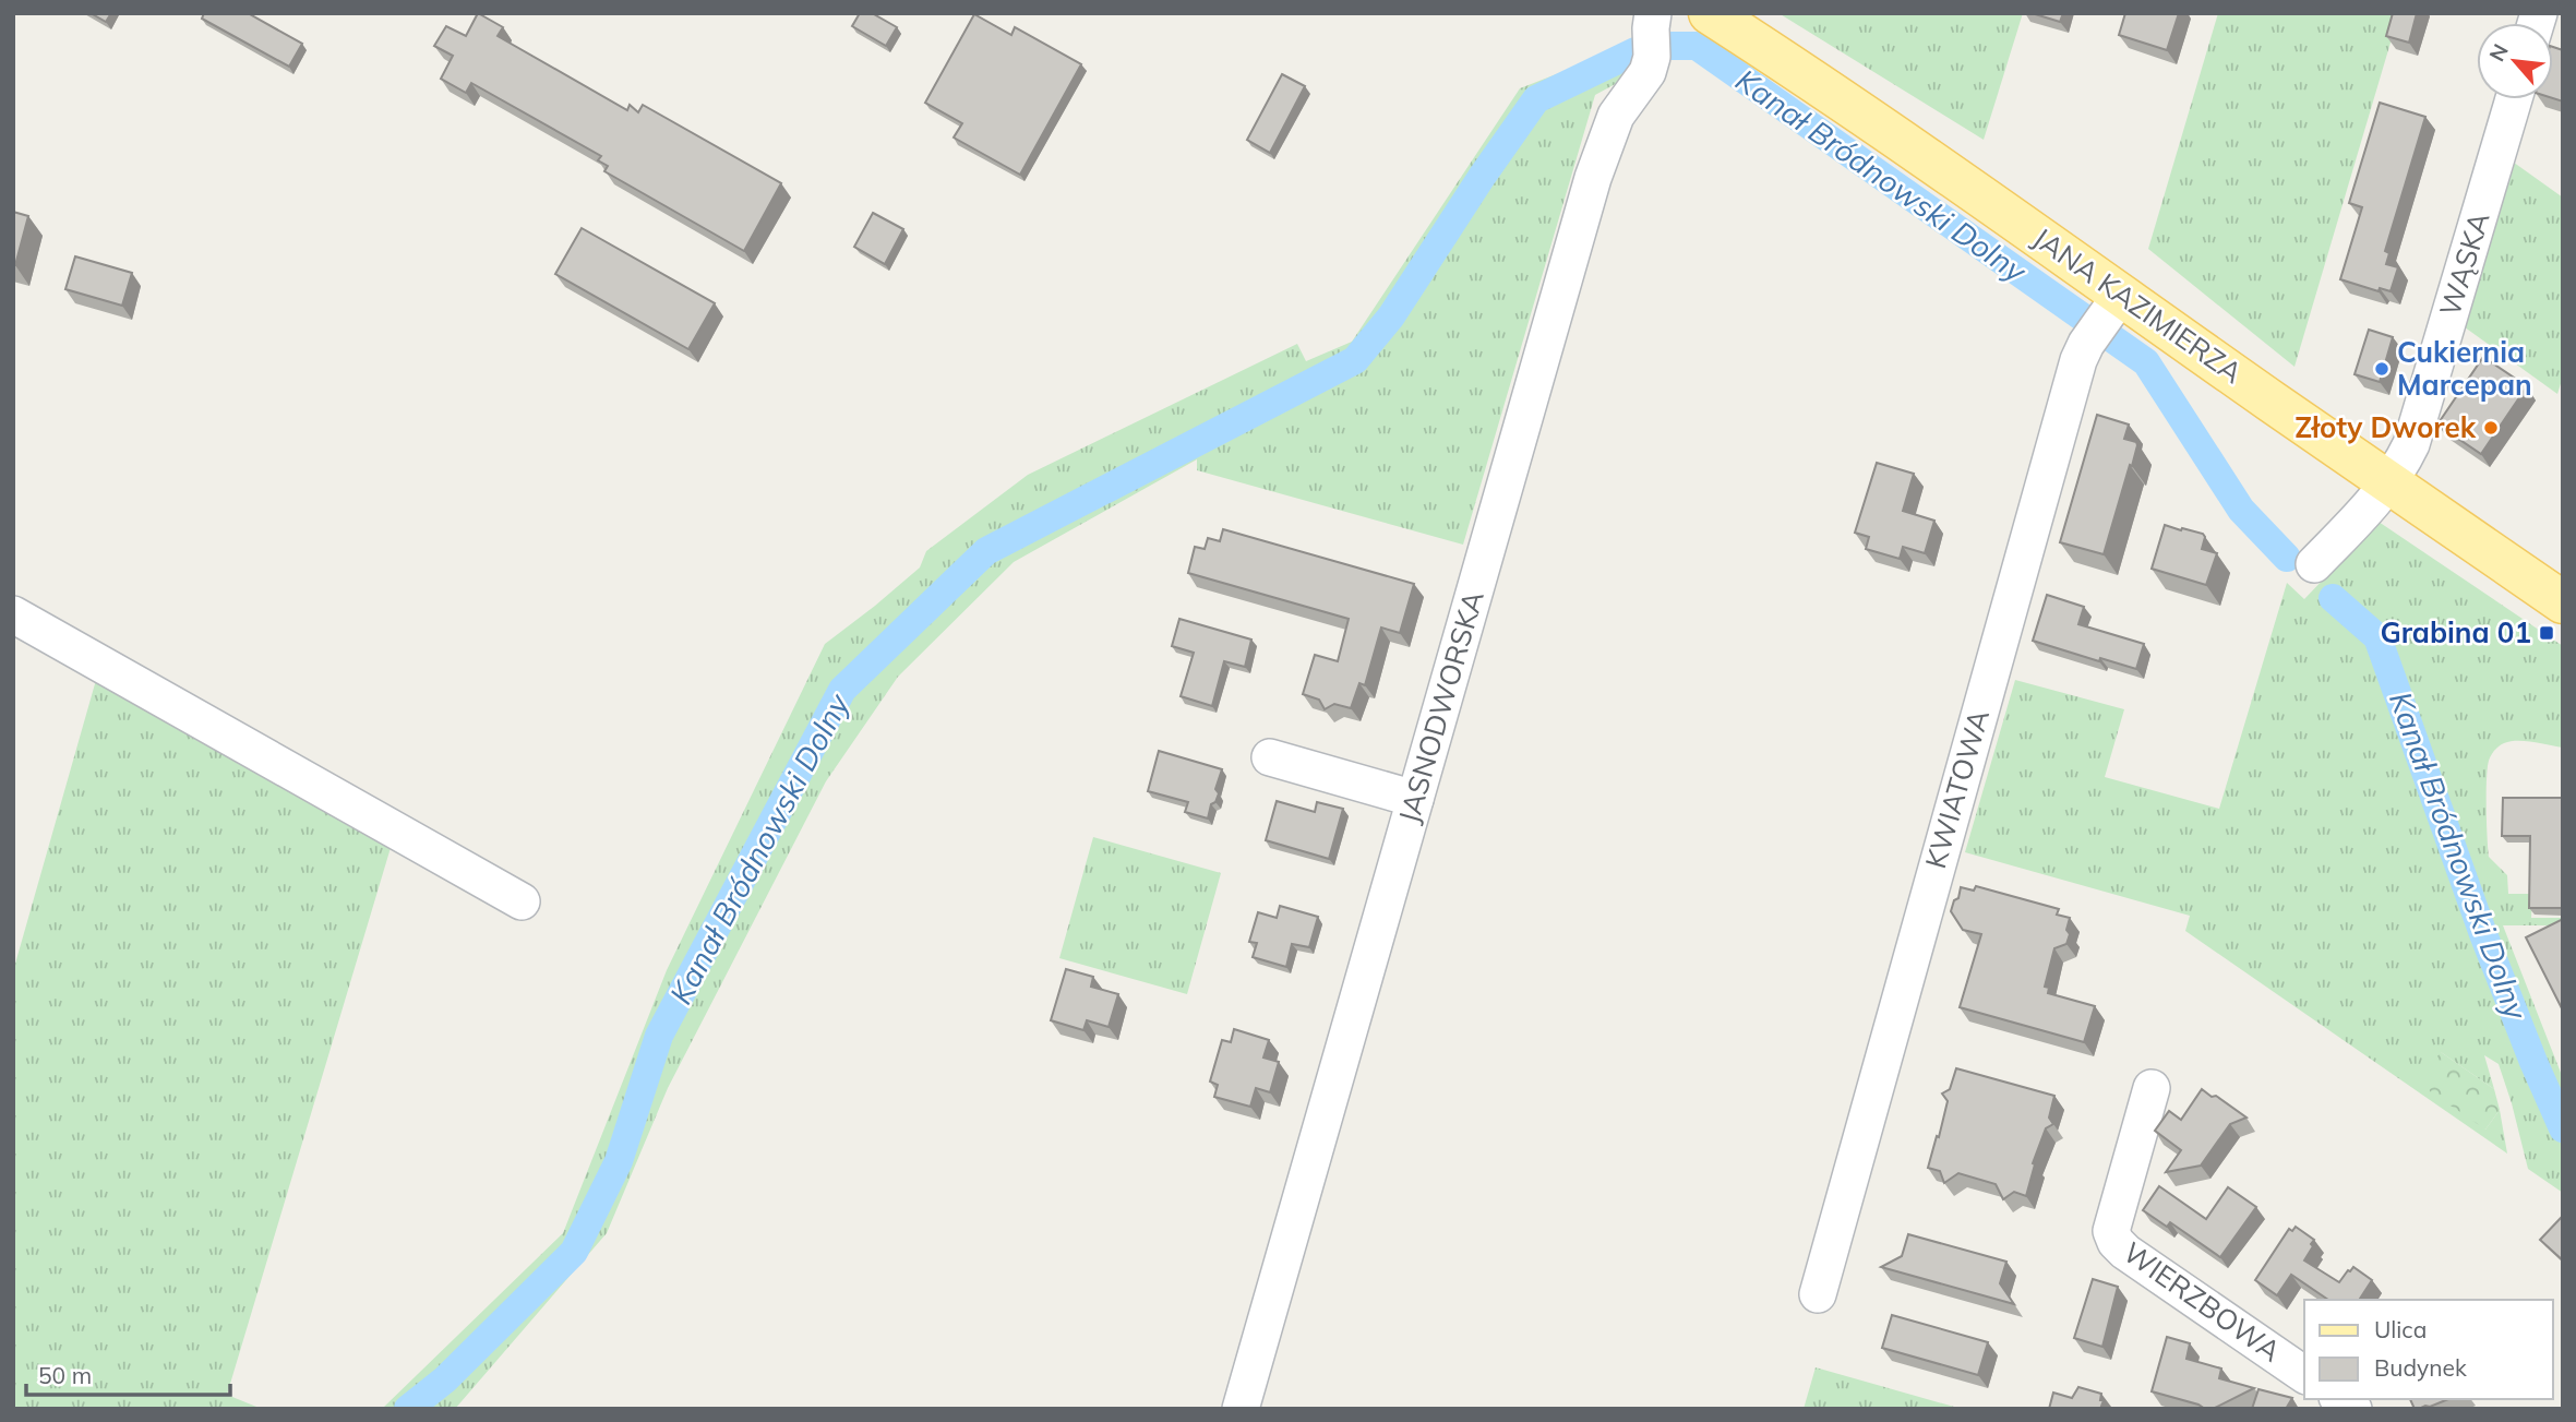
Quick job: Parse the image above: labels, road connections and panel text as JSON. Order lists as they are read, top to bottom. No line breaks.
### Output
{"streets":{"main road":["JANA KAZIMIERZA"],"street":["WĄSKA","JASNODWORSKA","KWIATOWA","WIERZBOWA"]},"crossings":[["WĄSKA","JANA KAZIMIERZA"],["JANA KAZIMIERZA","KWIATOWA"]],"water":["Kanał Bródnowski Dolny"],"places":{"other":["Cukiernia Marcepan","Złoty Dworek"],"transit":["Grabina 01"]},"legend":["Ulica","Budynek"],"scale_bar":"50 m","north":"top left"}
